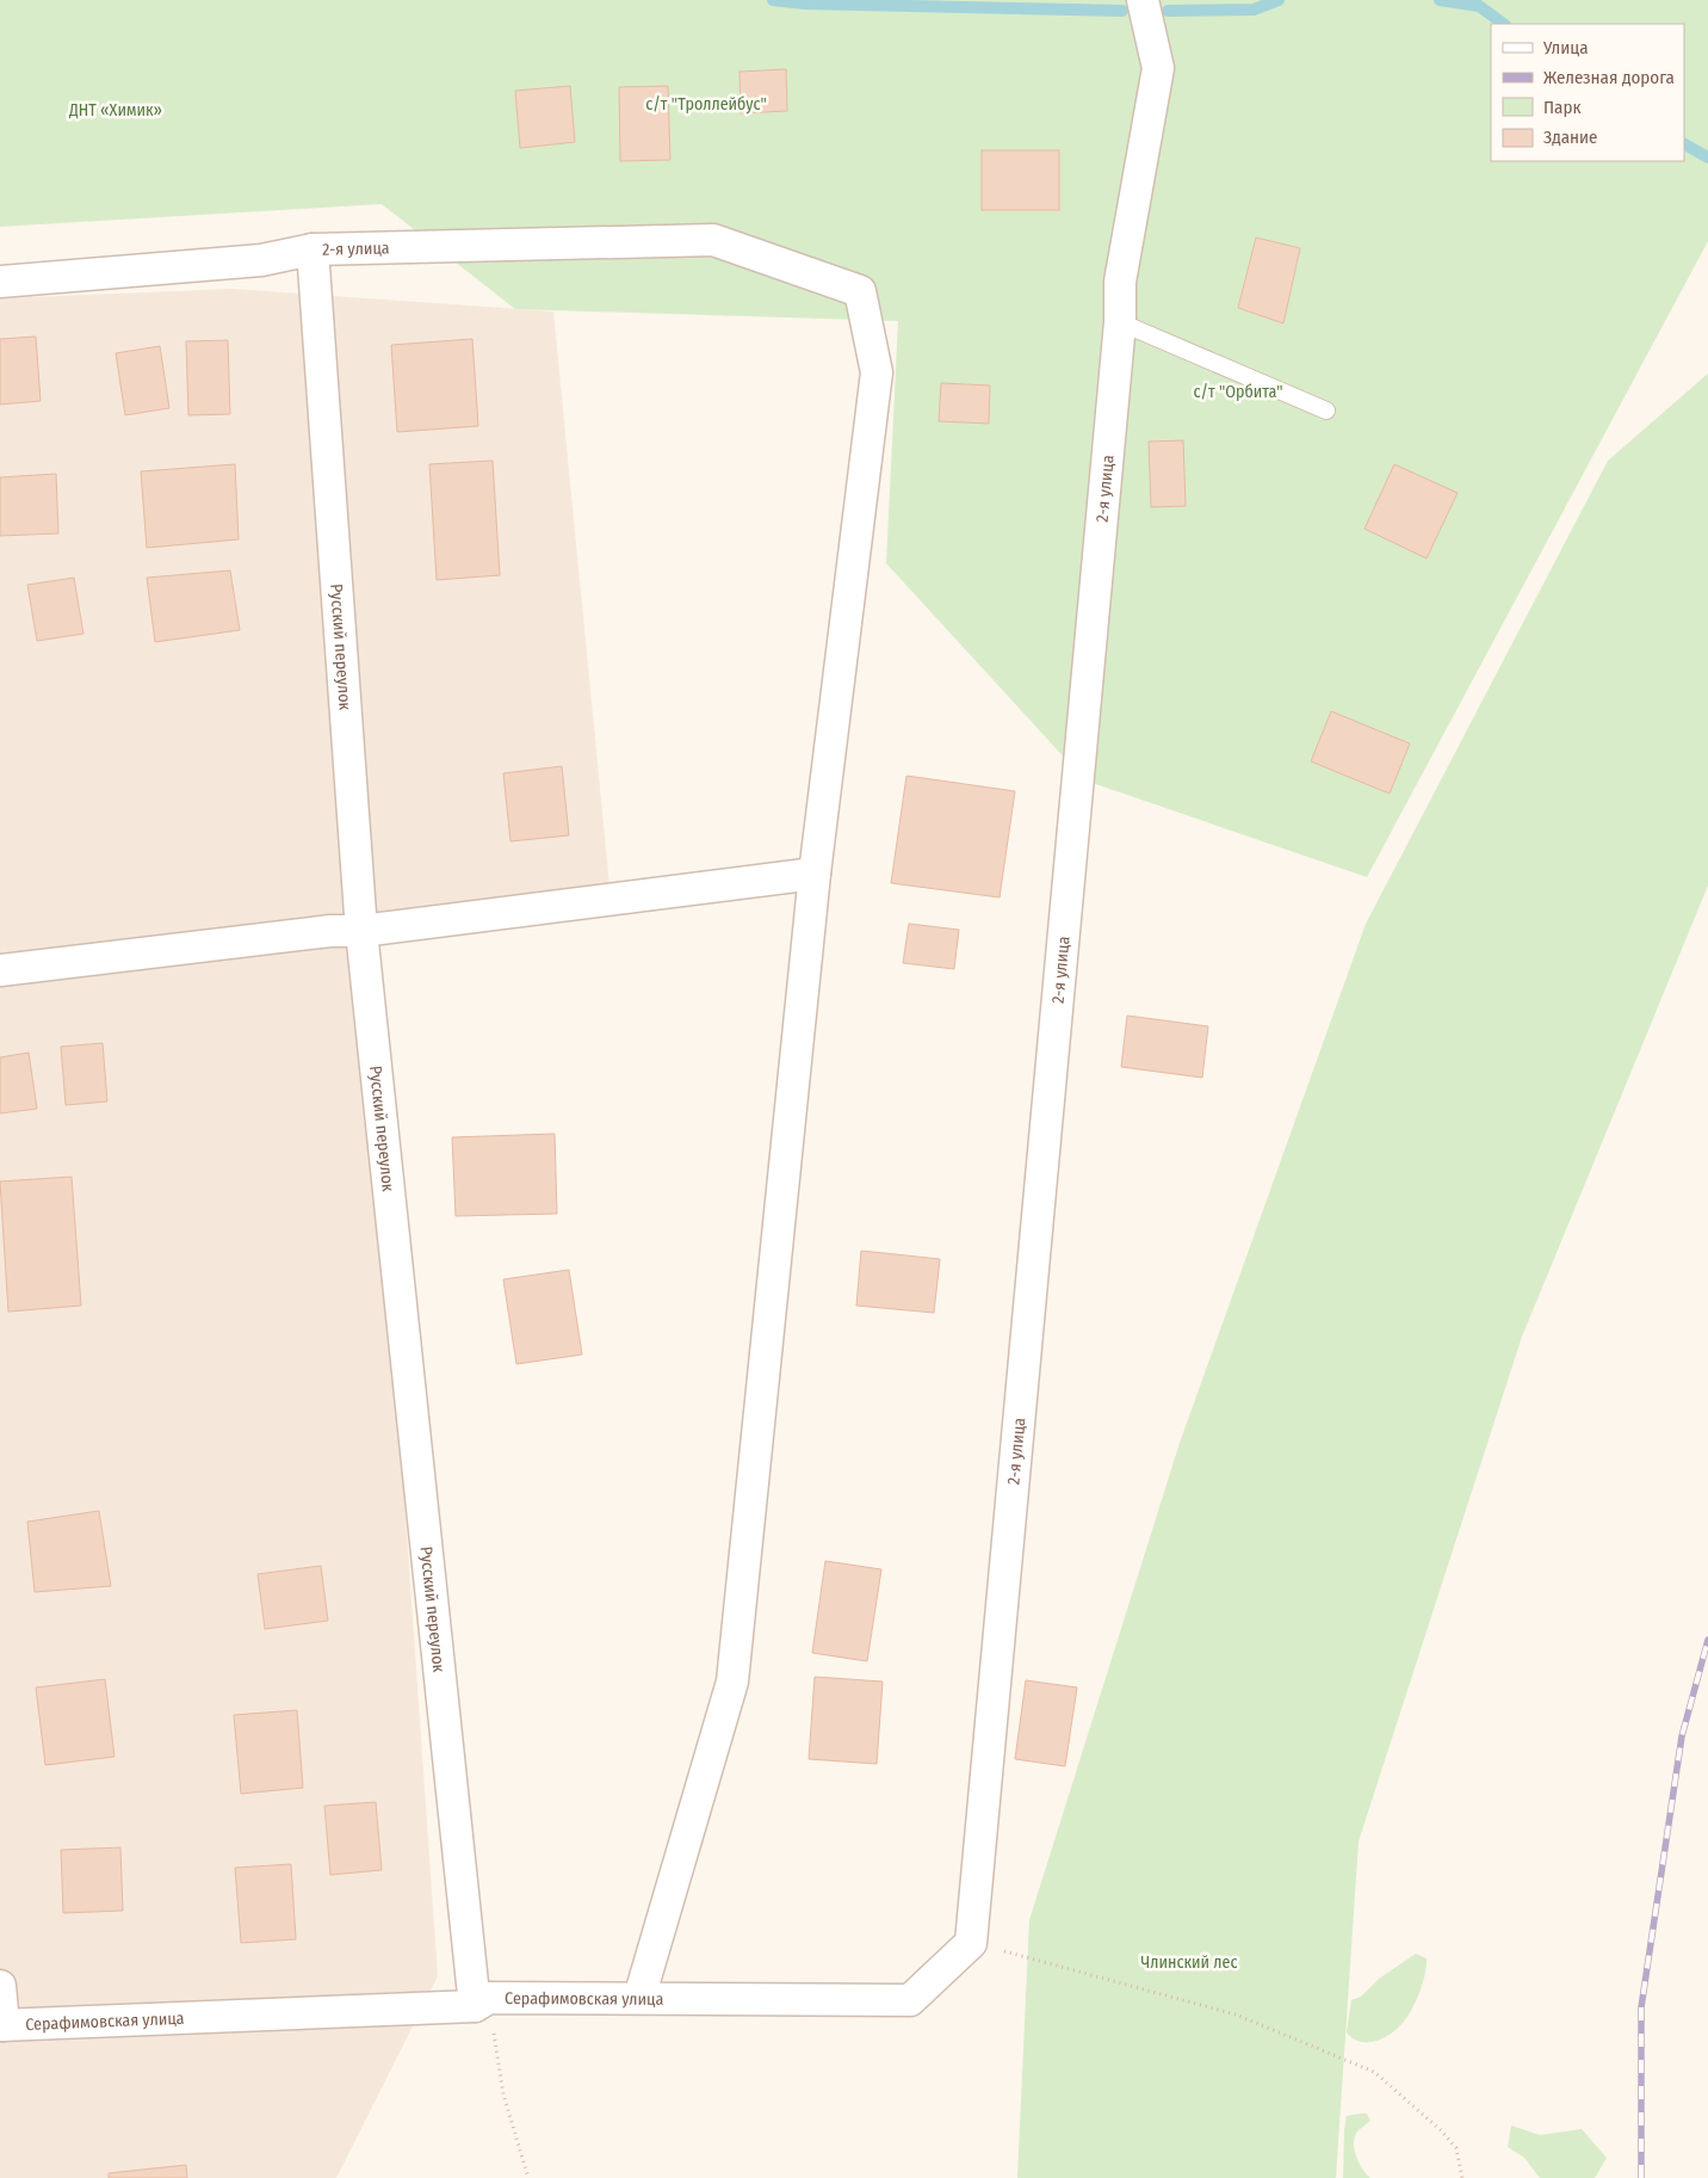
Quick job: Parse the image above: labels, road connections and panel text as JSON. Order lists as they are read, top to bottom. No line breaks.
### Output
{"streets":{"street":["2-я улица","Русский переулок","Серафимовская улица"]},"crossings":[["2-я улица","Русский переулок"],["2-я улица","Серафимовская улица"],["Русский переулок","Серафимовская улица"]],"parks":["с/т \"Троллейбус\"","ДНТ «Химик»","с/т \"Орбита\"","Члинский лес"],"legend":["Улица","Железная дорога","Парк","Здание"]}
